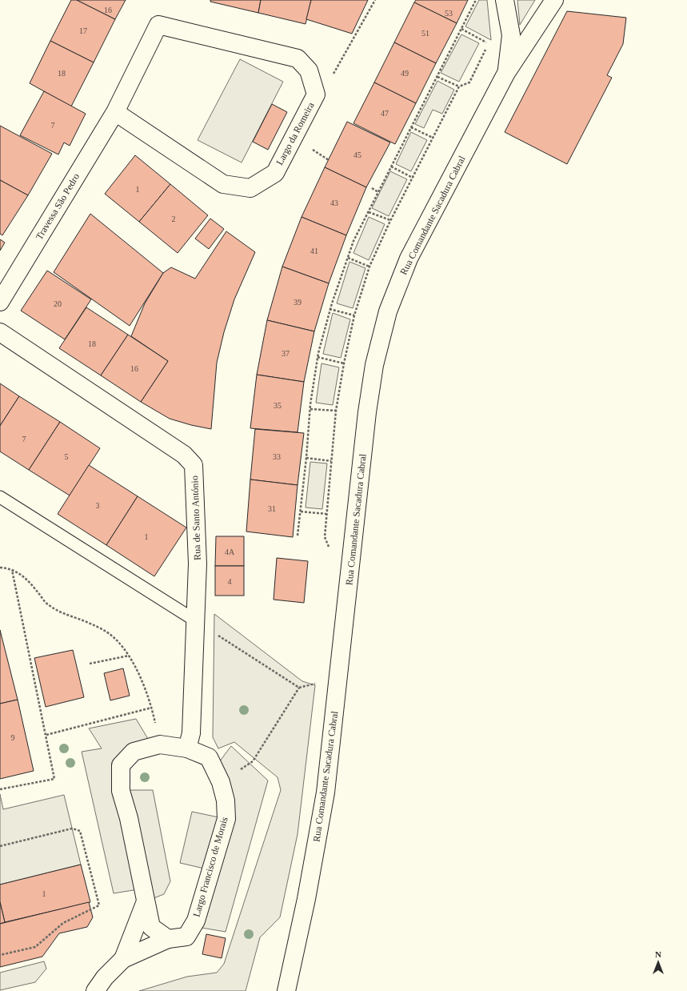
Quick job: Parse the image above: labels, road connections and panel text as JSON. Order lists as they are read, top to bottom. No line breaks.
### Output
{"streets":{"street":["Largo da Romeira","Travessa São Pedro","Rua Comandante Sacadura Cabral","Rua de Santo António","Largo Francisco de Morais"]},"crossings":[["Largo da Romeira","Travessa São Pedro"],["Rua de Santo António","Largo Francisco de Morais"]],"house_numbers":["16","53","17","51","18","49","47","7","45","1","43","2","41","39","20","18","37","16","35","7","5","33","3","31","1","4A","4","9","1"],"north":"top"}
